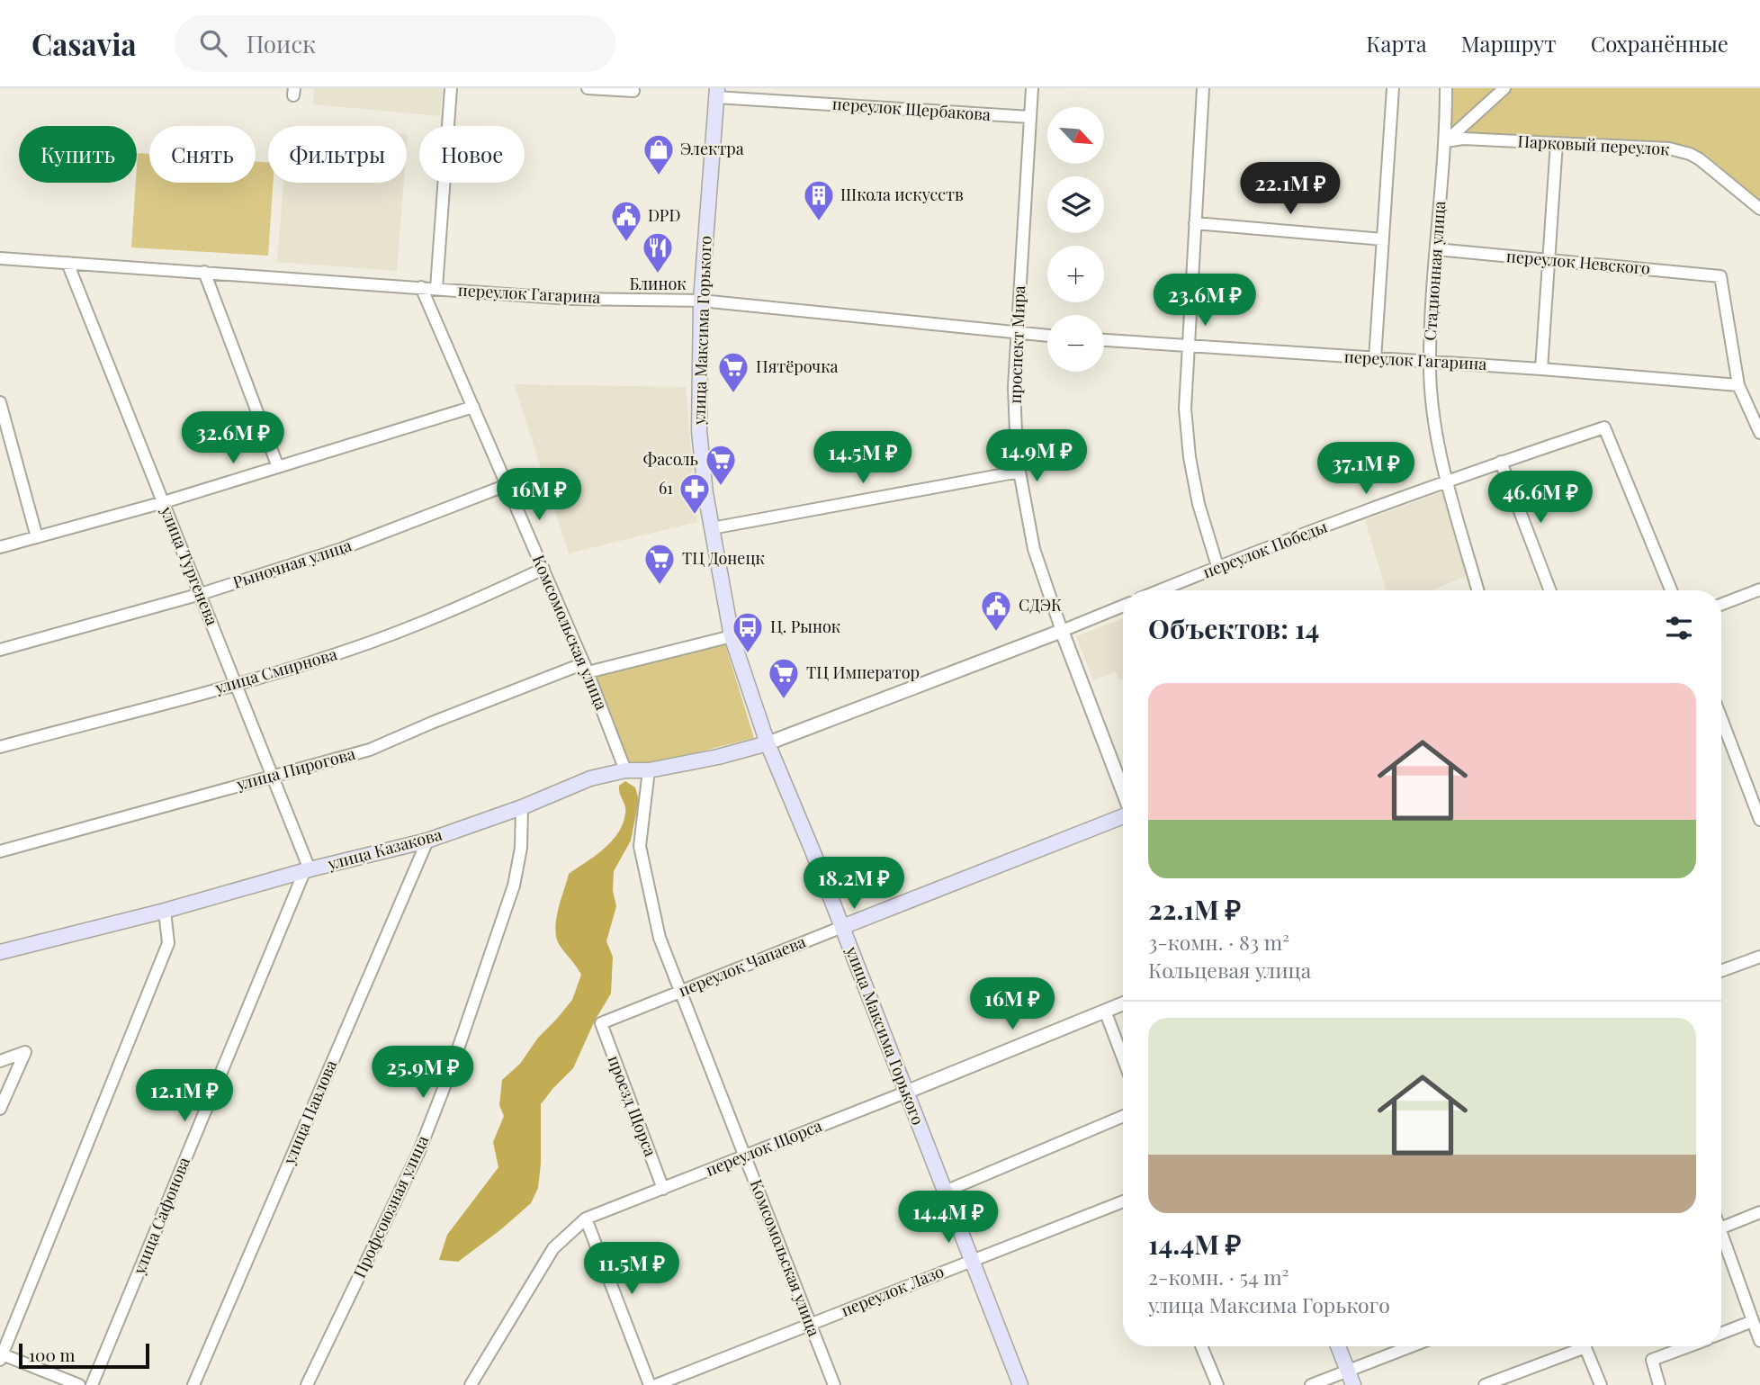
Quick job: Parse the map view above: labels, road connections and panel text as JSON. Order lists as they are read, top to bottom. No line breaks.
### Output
{"streets":{"main road":["улица Максима Горького","улица Казакова","переулок Чапаева"],"street":["переулок Щербакова","Парковый переулок","переулок Невского","Стадионная улица","переулок Гагарина","проспект Мира","переулок Победы","Рыночная улица","улица Тургенева","Комсомольская улица","улица Смирнова","улица Пирогова","проезд Щорса","улица Павлова","переулок Щорса","Профсоюзная улица","улица Сафонова","переулок Лазо"]},"crossings":[["переулок Щербакова","улица Максима Горького"],["переулок Щербакова","проспект Мира"],["Парковый переулок","Стадионная улица"],["переулок Невского","Стадионная улица"],["переулок Невского","переулок Гагарина"],["Стадионная улица","переулок Гагарина"],["Стадионная улица","переулок Победы"],["переулок Гагарина","улица Максима Горького"],["переулок Гагарина","проспект Мира"],["переулок Гагарина","улица Тургенева"],["переулок Гагарина","Комсомольская улица"],["улица Максима Горького","улица Пирогова"],["улица Максима Горького","улица Казакова"],["улица Максима Горького","переулок Чапаева"],["улица Максима Горького","переулок Щорса"],["улица Максима Горького","переулок Лазо"],["Рыночная улица","улица Тургенева"],["Рыночная улица","Комсомольская улица"],["улица Тургенева","улица Смирнова"],["улица Тургенева","улица Пирогова"],["улица Тургенева","улица Казакова"],["улица Тургенева","улица Сафонова"],["Комсомольская улица","улица Смирнова"],["Комсомольская улица","улица Пирогова"],["Комсомольская улица","улица Казакова"],["Комсомольская улица","переулок Чапаева"],["Комсомольская улица","переулок Щорса"],["Комсомольская улица","переулок Лазо"],["улица Казакова","улица Павлова"],["улица Казакова","Профсоюзная улица"],["улица Казакова","улица Сафонова"],["переулок Чапаева","проезд Щорса"],["проезд Щорса","переулок Щорса"]],"places":{"shop":["Электра"],"building":["Школа искусств"],"public building":["DPD","СДЭК"],"restaurant":["Блинок"],"supermarket":["Пятёрочка","Фасоль","ТЦ Донецк","ТЦ Император"],"pharmacy":["61"],"bus stop":["Ц. Рынок"]},"scale_bar":"100 m","north":"bottom right","page":{"header":"Casavia","search":"Поиск","nav":["Карта","Маршрут","Сохранённые"],"map_buttons":["+","−"],"chip":["Купить","Снять","Фильтры","Новое"],"price":["22.1M ₽","23.6M ₽","32.6M ₽","14.9M ₽","14.5M ₽","37.1M ₽","16M ₽","46.6M ₽","18.2M ₽","16M ₽","25.9M ₽","12.1M ₽","14.4M ₽","11.5M ₽"],"heading":"Объектов: 14","list":[{"name":"22.1M ₽","note":"3-комн. · 83 m² · Кольцевая улица"},{"name":"14.4M ₽","note":"2-комн. · 54 m² · улица Максима Горького"}],"scale":"100 m"}}
